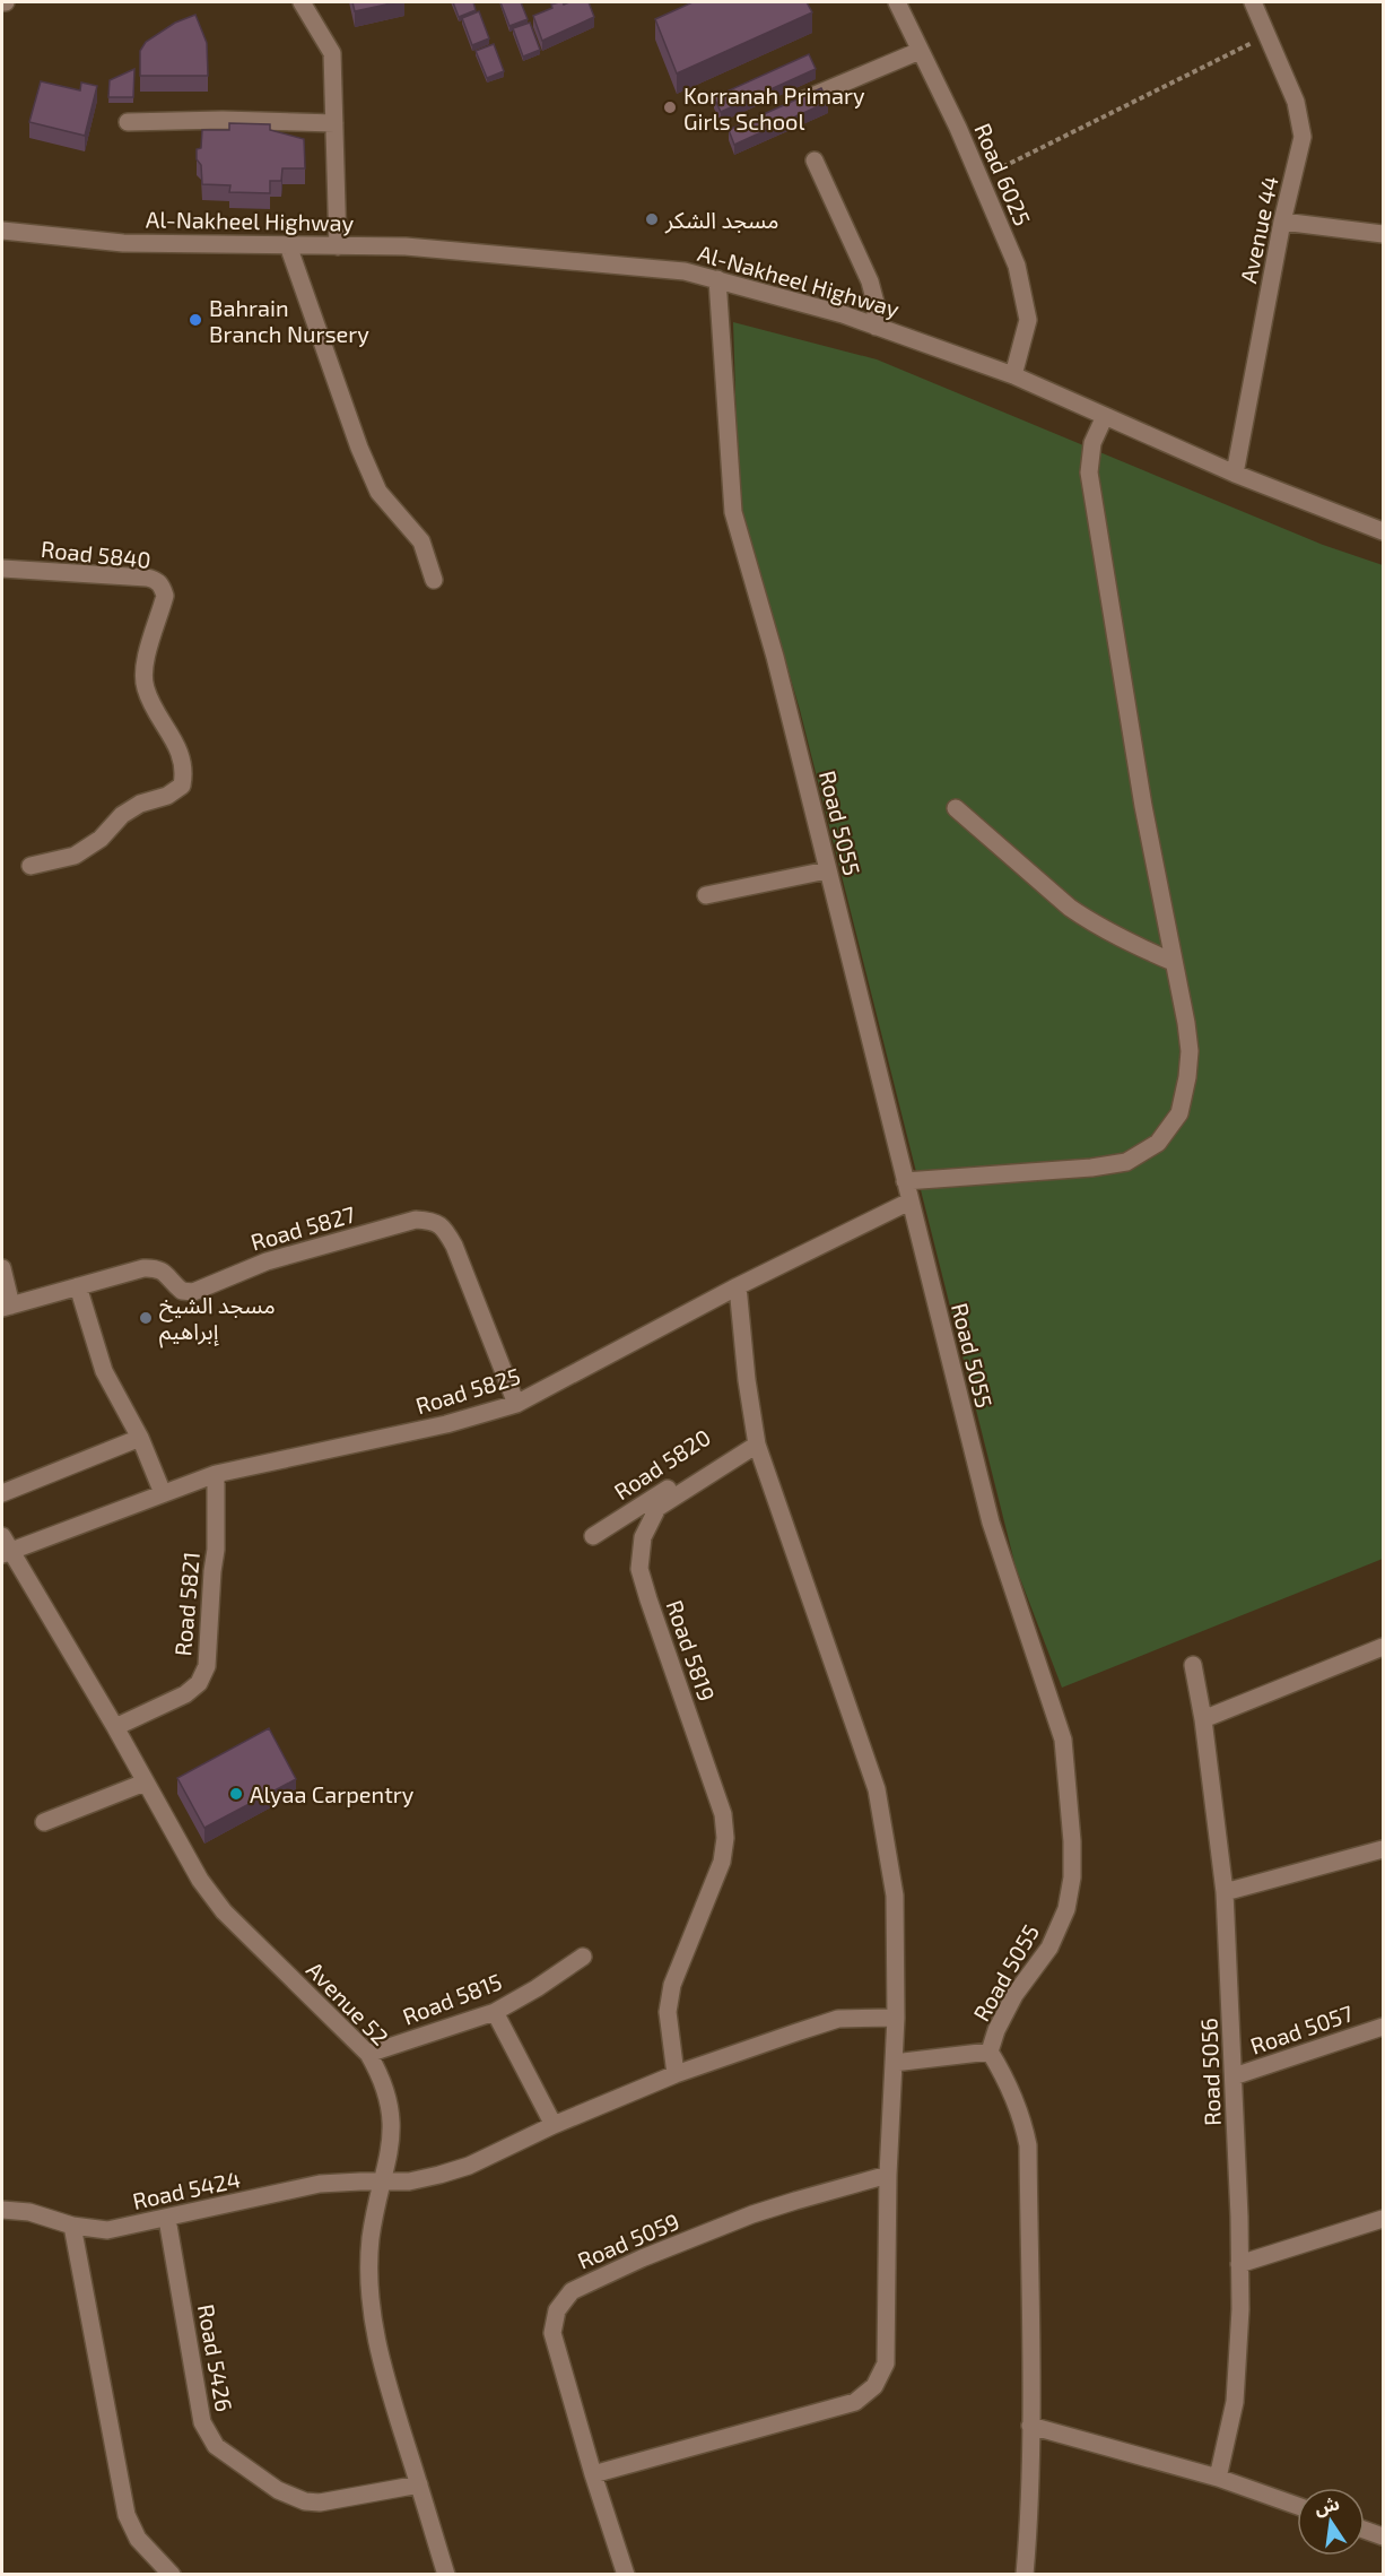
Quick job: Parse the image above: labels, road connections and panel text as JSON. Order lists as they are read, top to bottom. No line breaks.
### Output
{"streets":{"street":["Road 6025","Al-Nakheel Highway","Avenue 44","Road 5840","Road 5055","Road 5827","Road 5825","Road 5820","Road 5821","Road 5819","Road 5815","Avenue 52","Road 5057","Road 5056","Road 5424","Road 5059","Road 5426"]},"crossings":[["Road 6025","Al-Nakheel Highway"],["Al-Nakheel Highway","Avenue 44"],["Al-Nakheel Highway","Road 5055"],["Road 5055","Road 5825"],["Road 5827","Road 5825"],["Road 5825","Road 5821"],["Road 5825","Avenue 52"],["Road 5820","Road 5819"],["Road 5821","Avenue 52"],["Road 5815","Avenue 52"],["Avenue 52","Road 5424"],["Avenue 52","Road 5426"],["Road 5057","Road 5056"],["Road 5424","Road 5426"]],"places":["Korranah Primary Girls School","مسجد الشكر","Bahrain Branch Nursery","مسجد الشيخ إبراهيم","Alyaa Carpentry"],"north":"top"}
